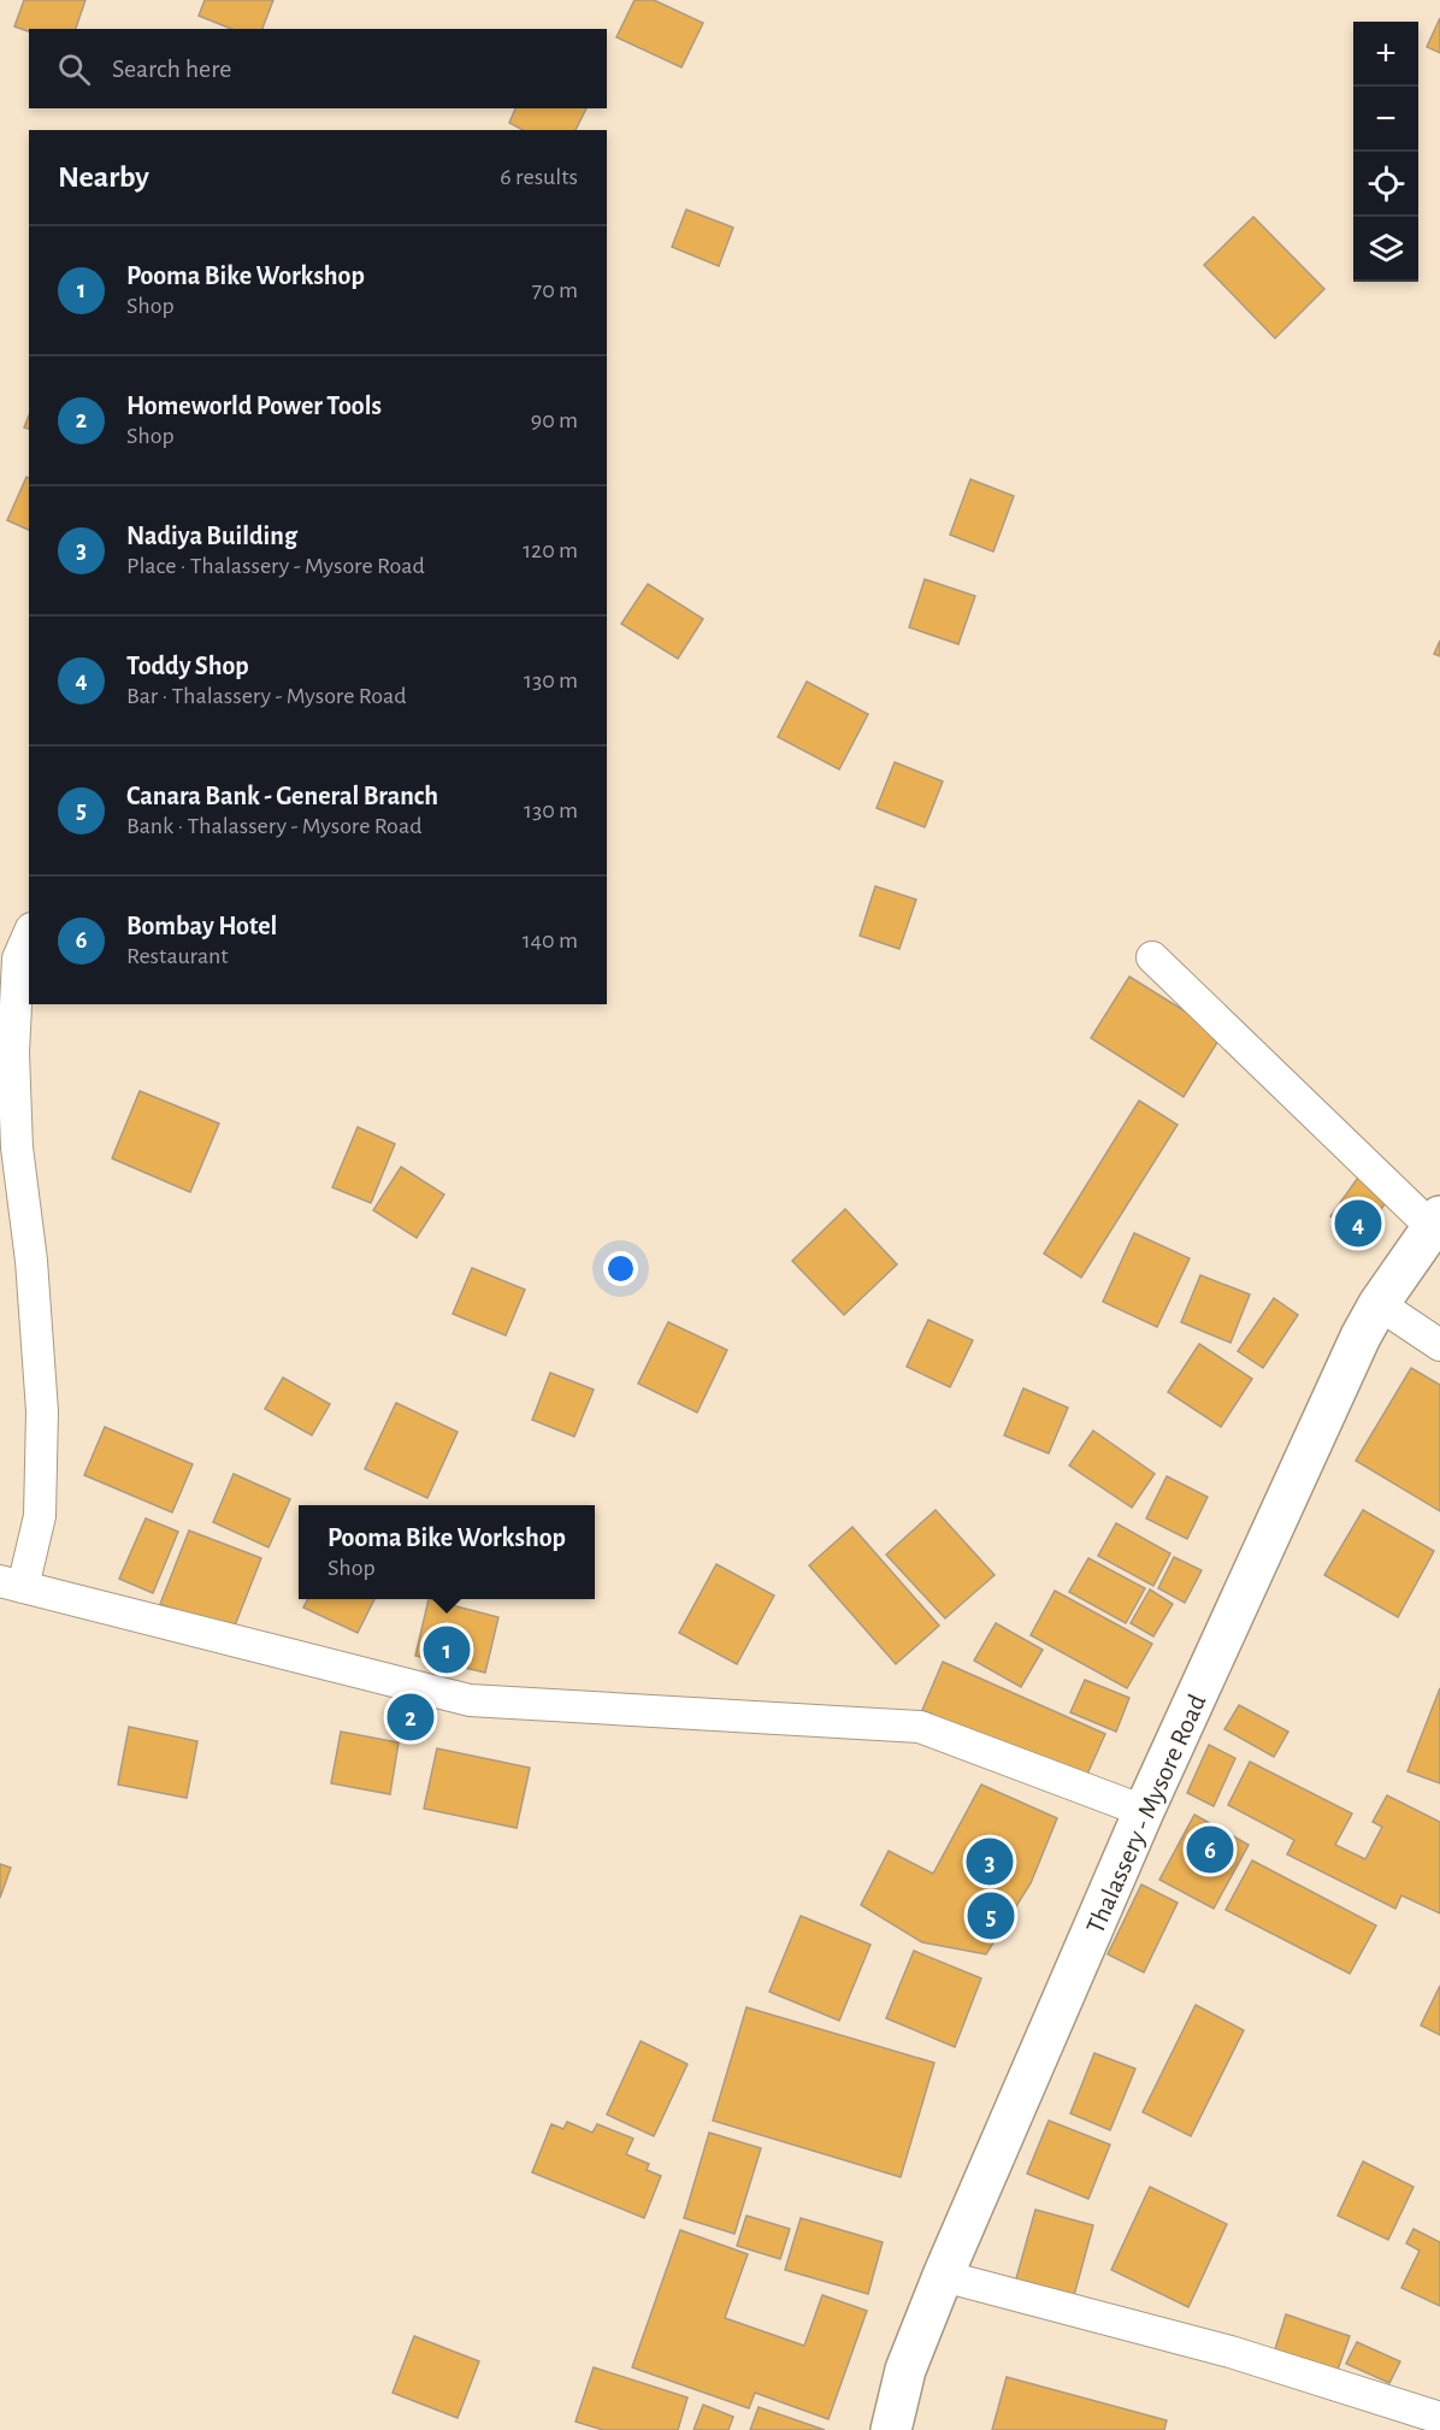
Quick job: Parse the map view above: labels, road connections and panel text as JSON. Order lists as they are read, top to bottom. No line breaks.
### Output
{"streets":{"main road":["Thalassery - Mysore Road"]},"page":{"map_buttons":["+","−"],"search":"Search here","heading":["Nearby","6 results"],"list":[{"mark":"1","name":"Pooma Bike Workshop","note":"Shop","value":"70 m"},{"mark":"2","name":"Homeworld Power Tools","note":"Shop","value":"90 m"},{"mark":"3","name":"Nadiya Building","note":"Place · Thalassery - Mysore Road","value":"120 m"},{"mark":"4","name":"Toddy Shop","note":"Bar · Thalassery - Mysore Road","value":"130 m"},{"mark":"5","name":"Canara Bank - General Branch","note":"Bank · Thalassery - Mysore Road","value":"130 m"},{"mark":"6","name":"Bombay Hotel","note":"Restaurant","value":"140 m"}],"pins":["4","1","2","6","3","5"],"popup":["Pooma Bike Workshop","Shop"]}}
